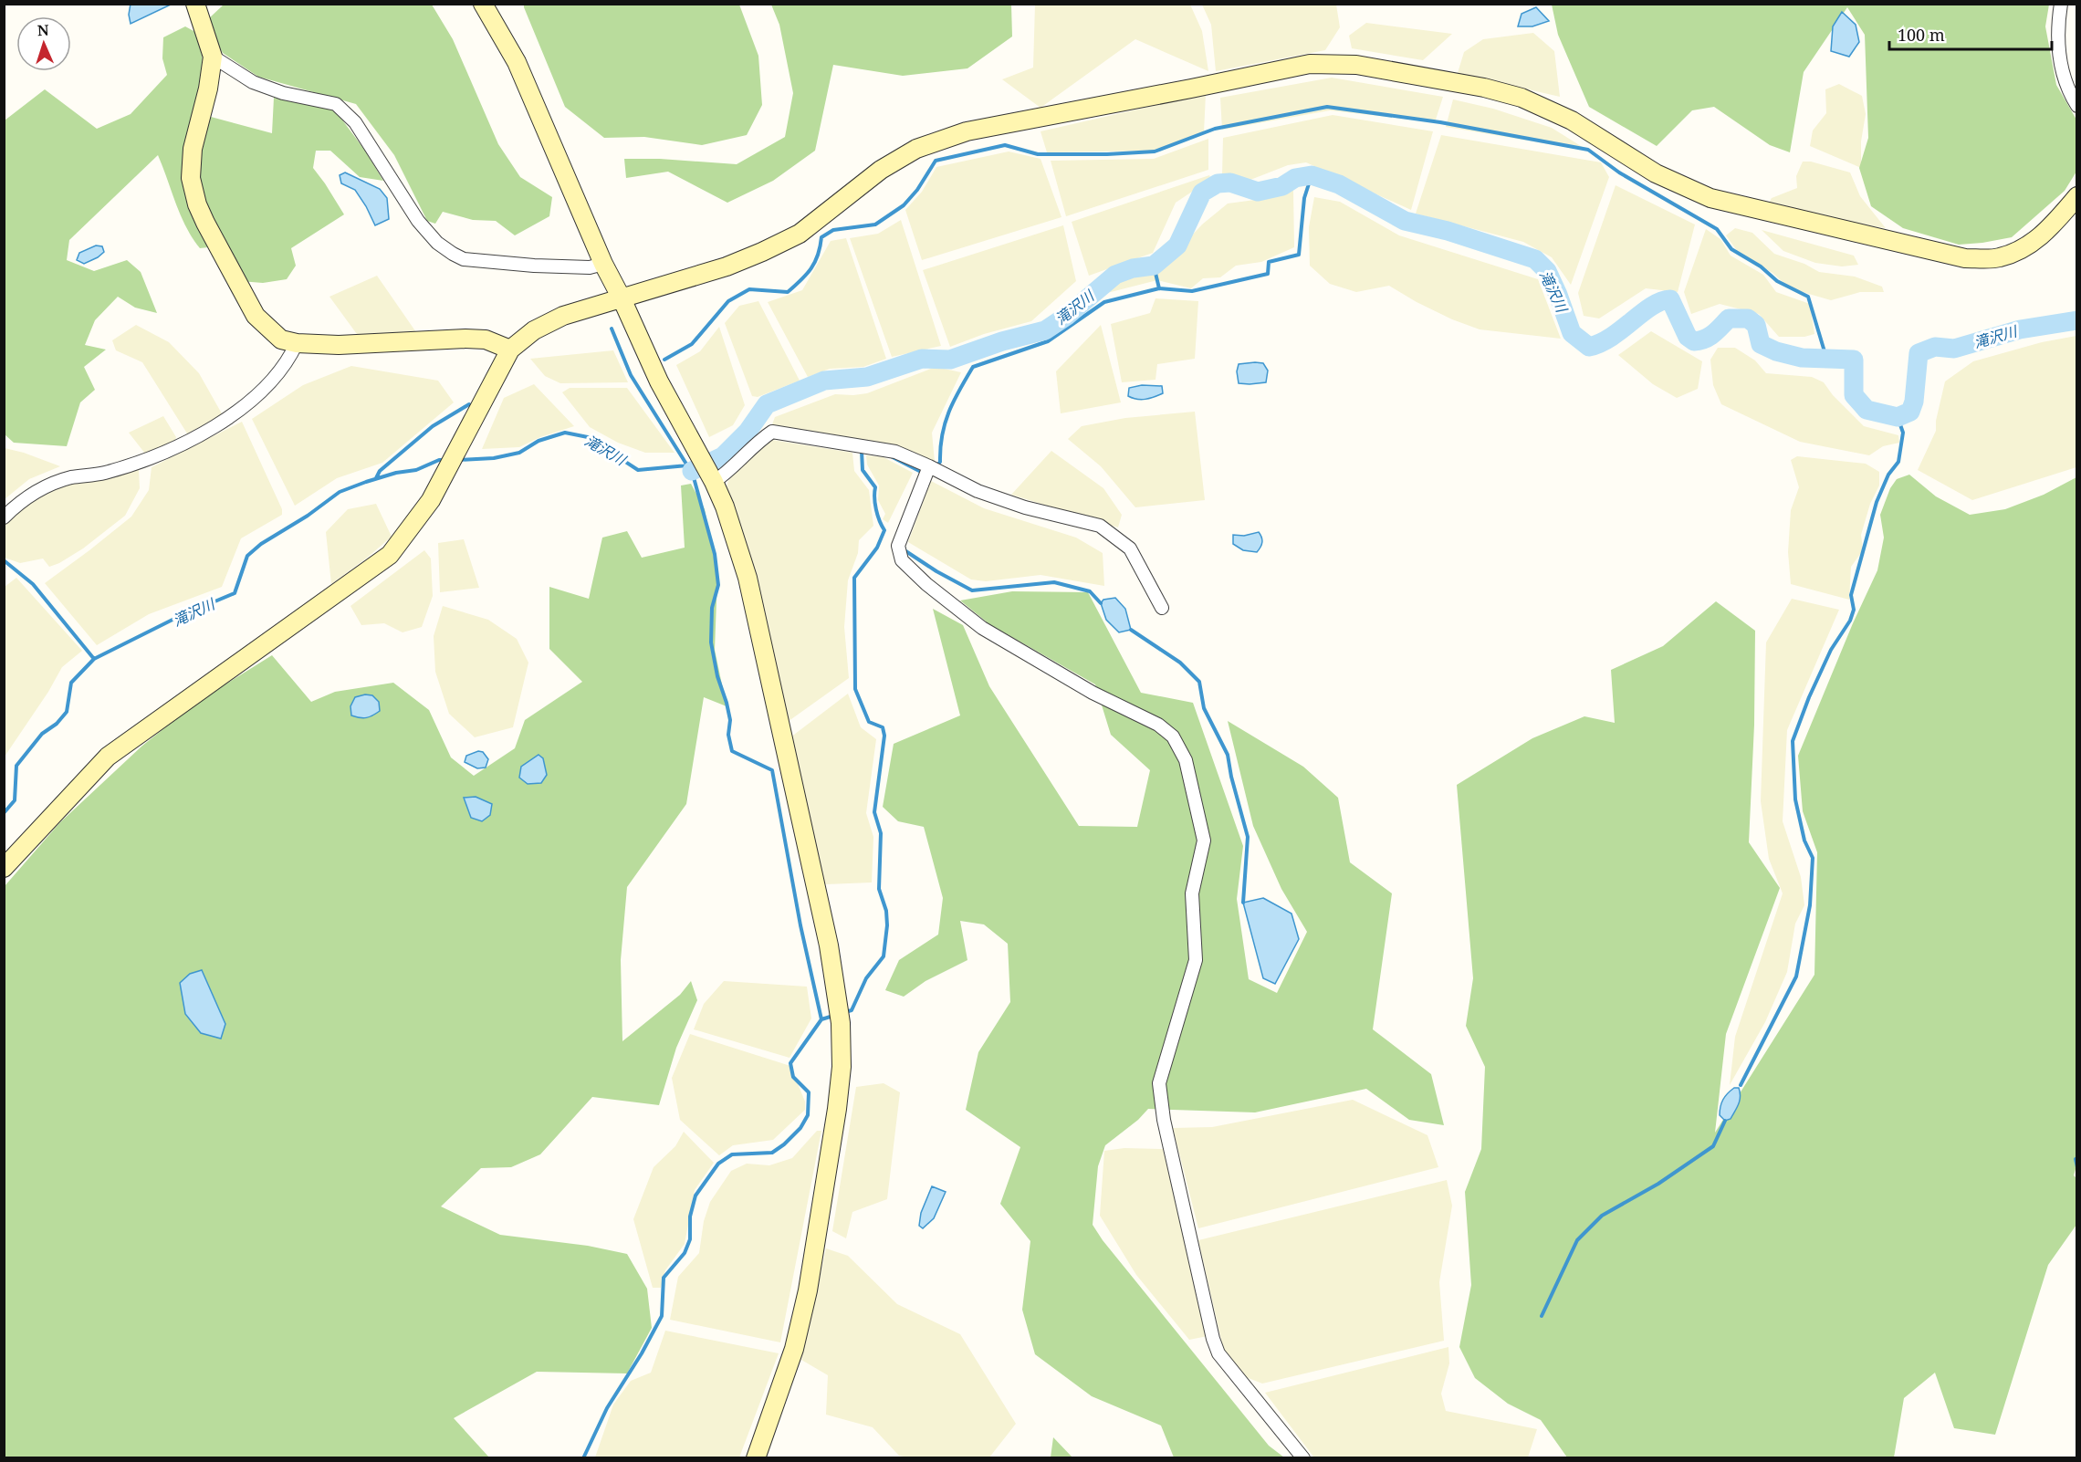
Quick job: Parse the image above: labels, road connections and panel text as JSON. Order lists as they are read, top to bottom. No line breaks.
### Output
{"water":["滝沢川"],"scale_bar":"100 m","north":"top"}
